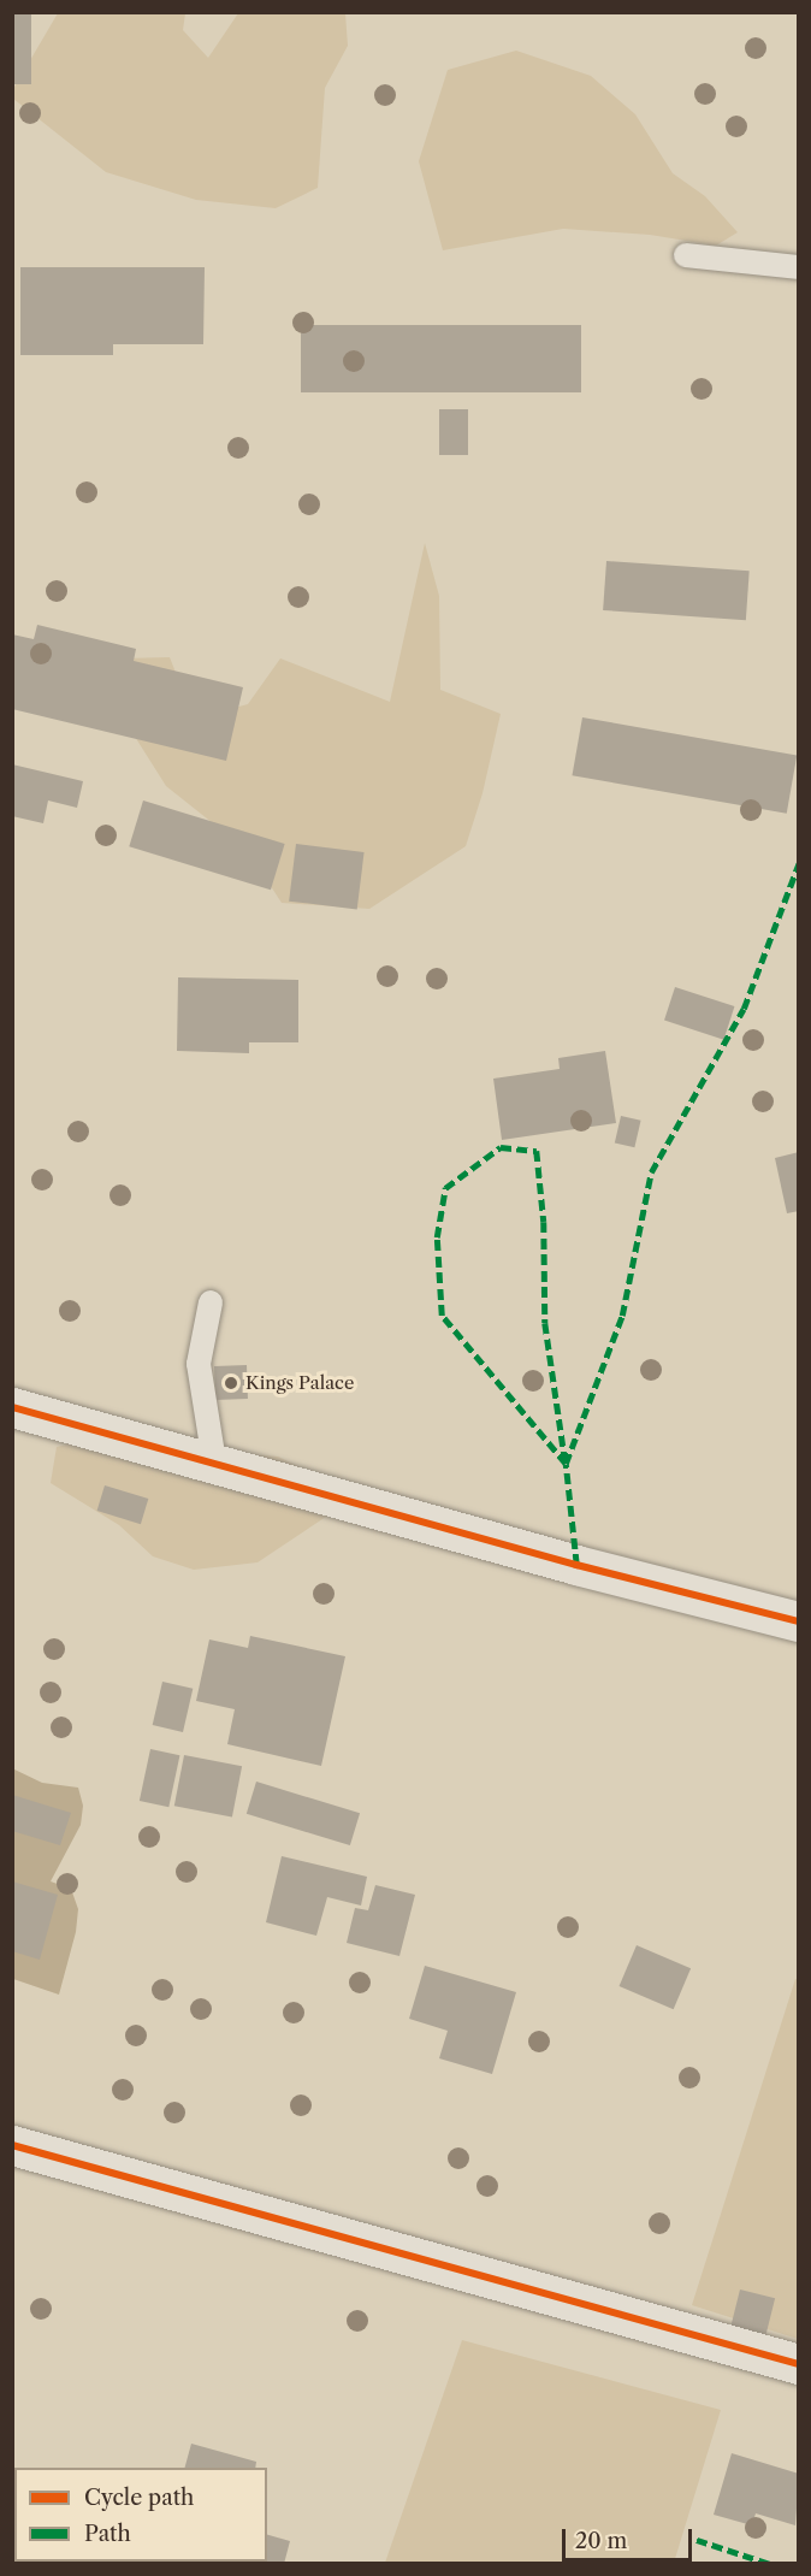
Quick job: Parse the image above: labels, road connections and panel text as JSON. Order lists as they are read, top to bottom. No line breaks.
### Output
{"places":["Kings Palace"],"legend":["Cycle path","Path"],"scale_bar":"20 m"}
